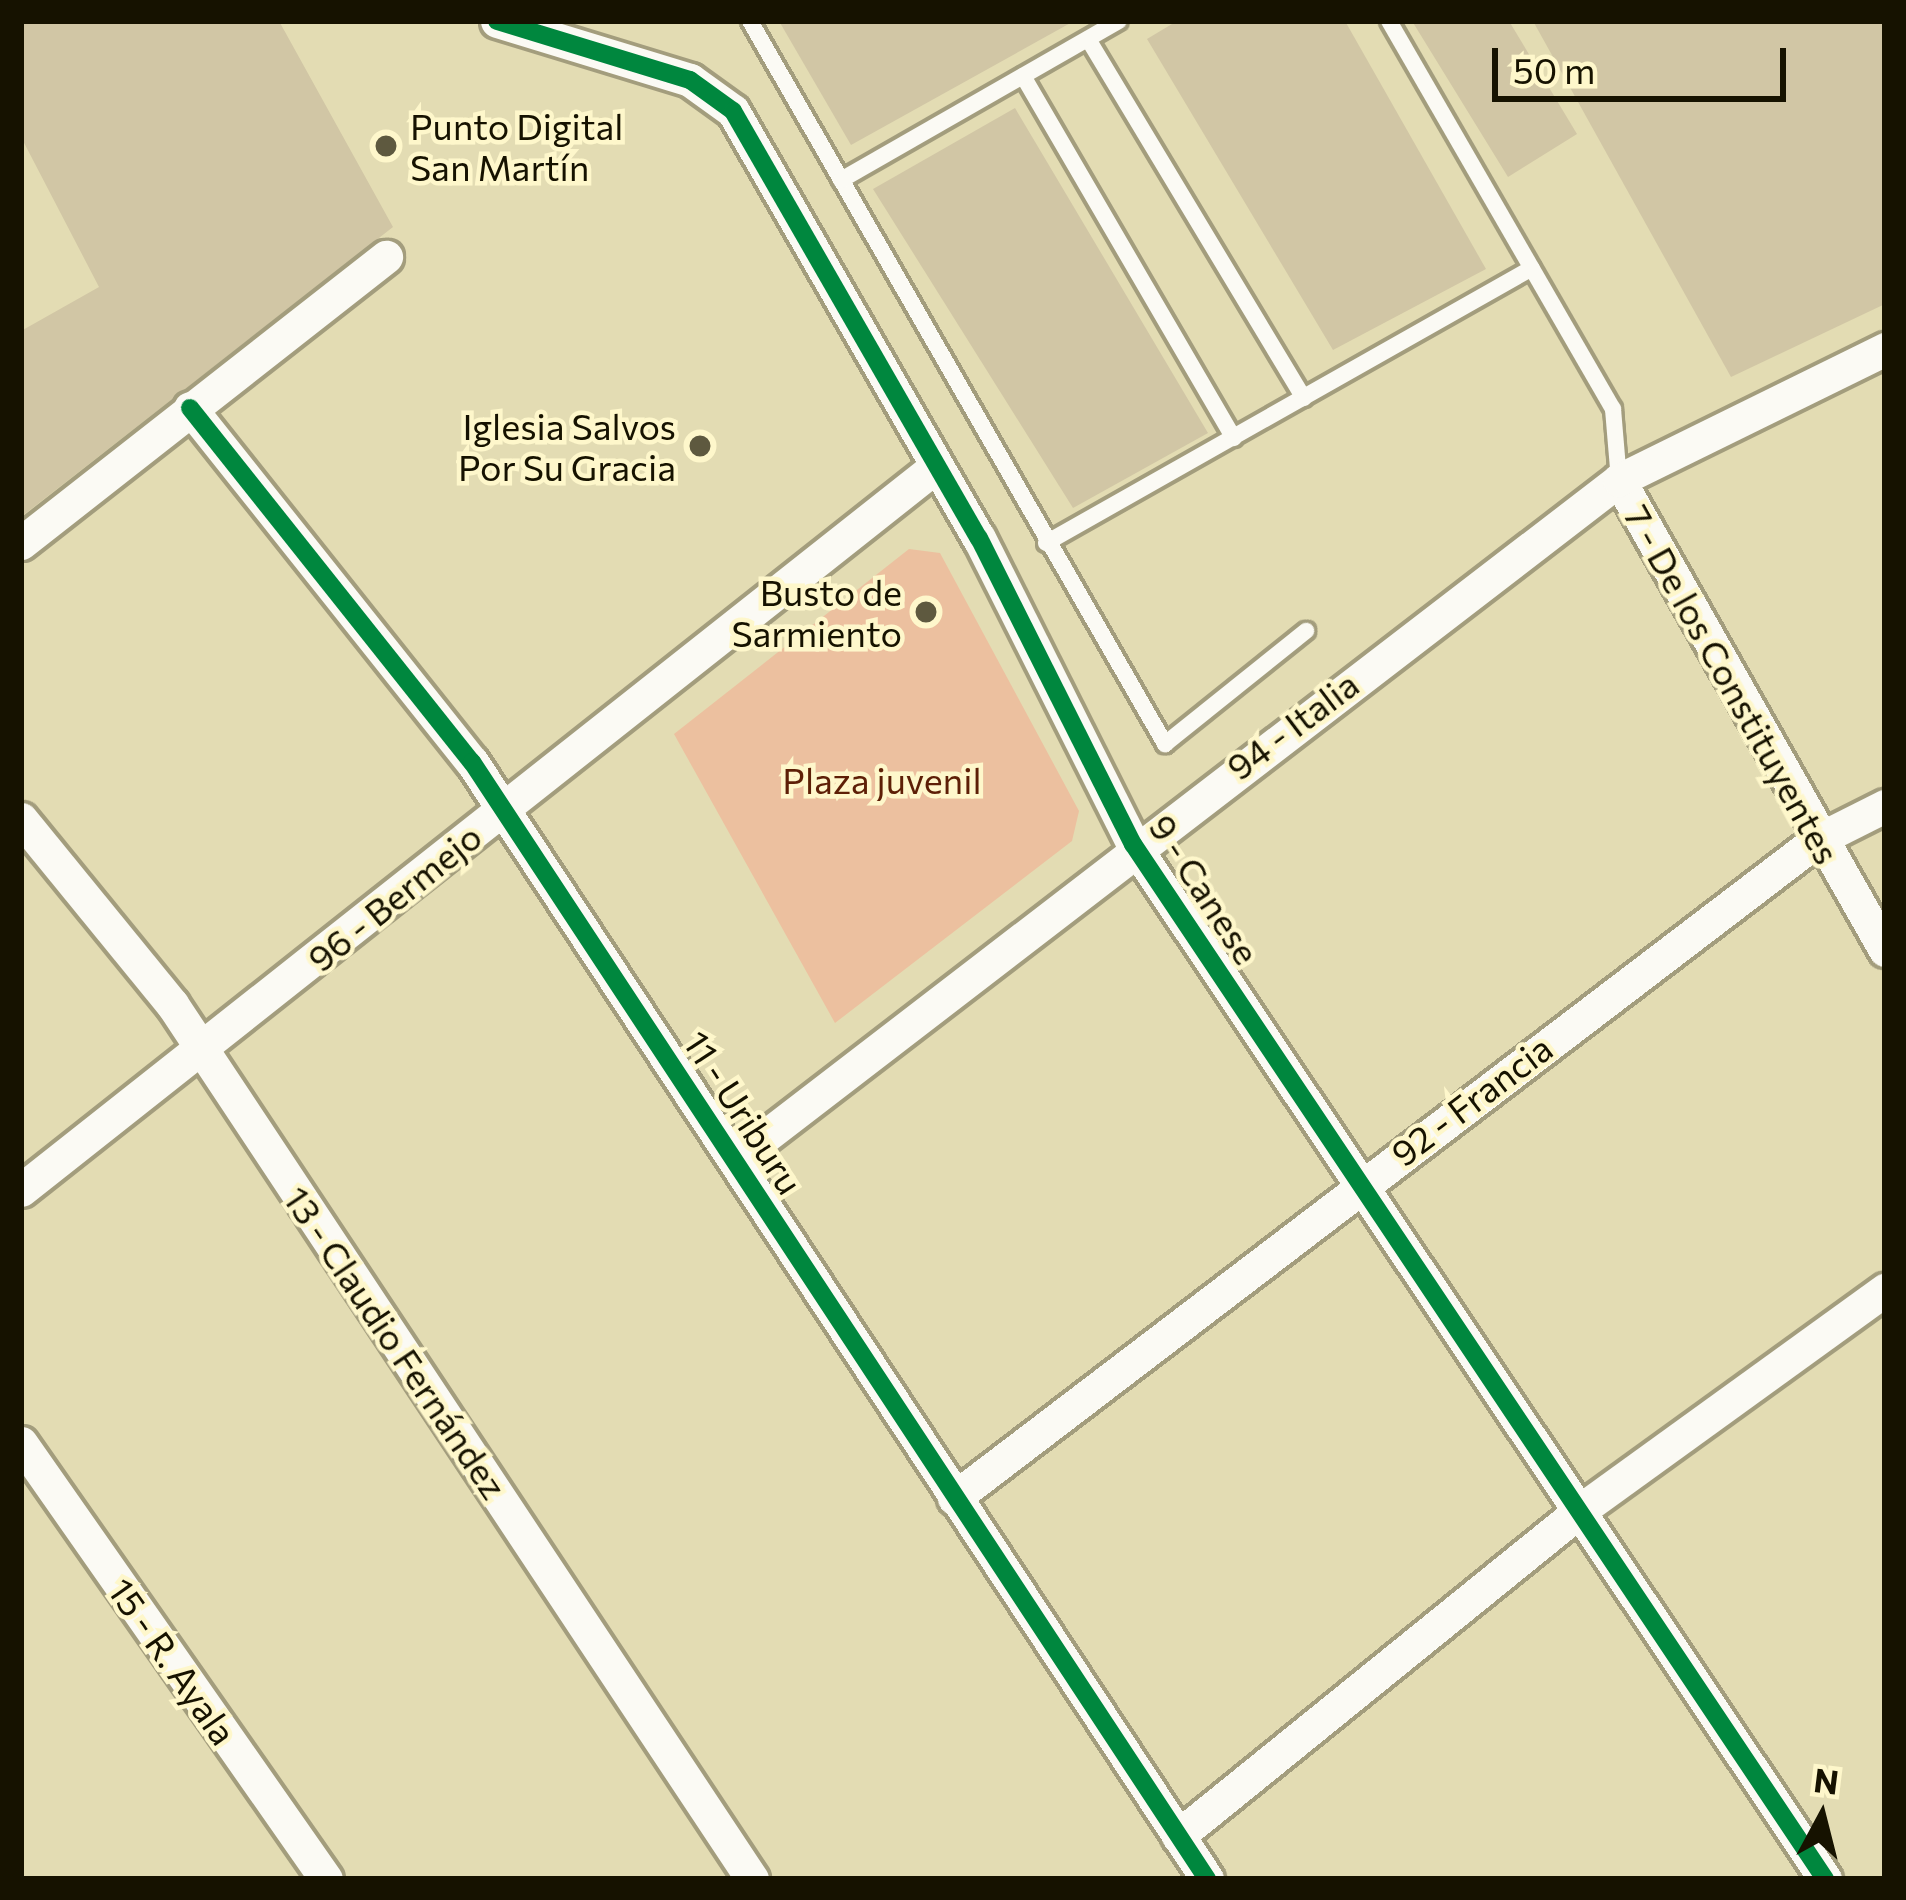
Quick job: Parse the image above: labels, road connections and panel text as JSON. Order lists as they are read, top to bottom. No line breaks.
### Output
{"streets":{"street":["7 - De los Constituyentes","94 - Italia","9 - Canese","96 - Bermejo","92 - Francia","11 - Uriburu","13 - Claudio Fernández","15 - R. Ayala"]},"crossings":[["7 - De los Constituyentes","94 - Italia"],["7 - De los Constituyentes","92 - Francia"],["94 - Italia","9 - Canese"],["94 - Italia","11 - Uriburu"],["9 - Canese","96 - Bermejo"],["9 - Canese","92 - Francia"],["96 - Bermejo","11 - Uriburu"],["96 - Bermejo","13 - Claudio Fernández"],["92 - Francia","11 - Uriburu"]],"parks":["Plaza juvenil"],"places":["Punto Digital San Martín","Iglesia Salvos Por Su Gracia","Busto de Sarmiento"],"scale_bar":"50 m","north":"top"}
